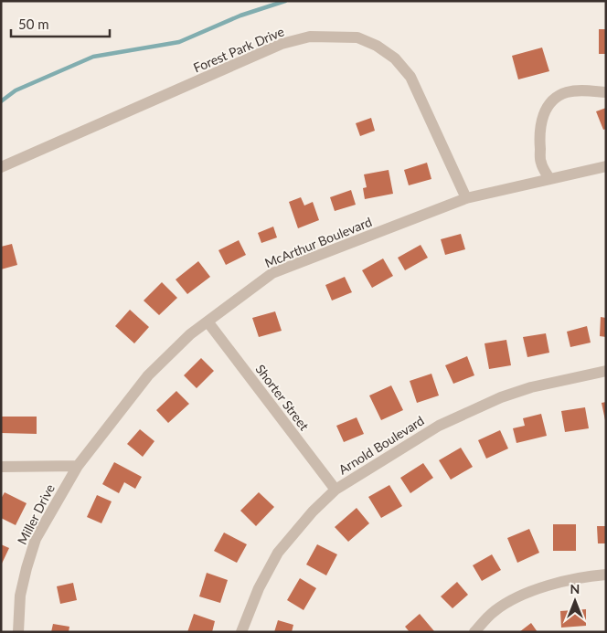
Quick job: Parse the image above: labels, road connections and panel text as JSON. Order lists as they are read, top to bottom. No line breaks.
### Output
{"streets":{"street":["Forest Park Drive","McArthur Boulevard","Shorter Street","Arnold Boulevard","Miller Drive"]},"crossings":[["Forest Park Drive","McArthur Boulevard"],["McArthur Boulevard","Shorter Street"],["McArthur Boulevard","Miller Drive"],["Shorter Street","Arnold Boulevard"]],"scale_bar":"50 m","north":"top"}
